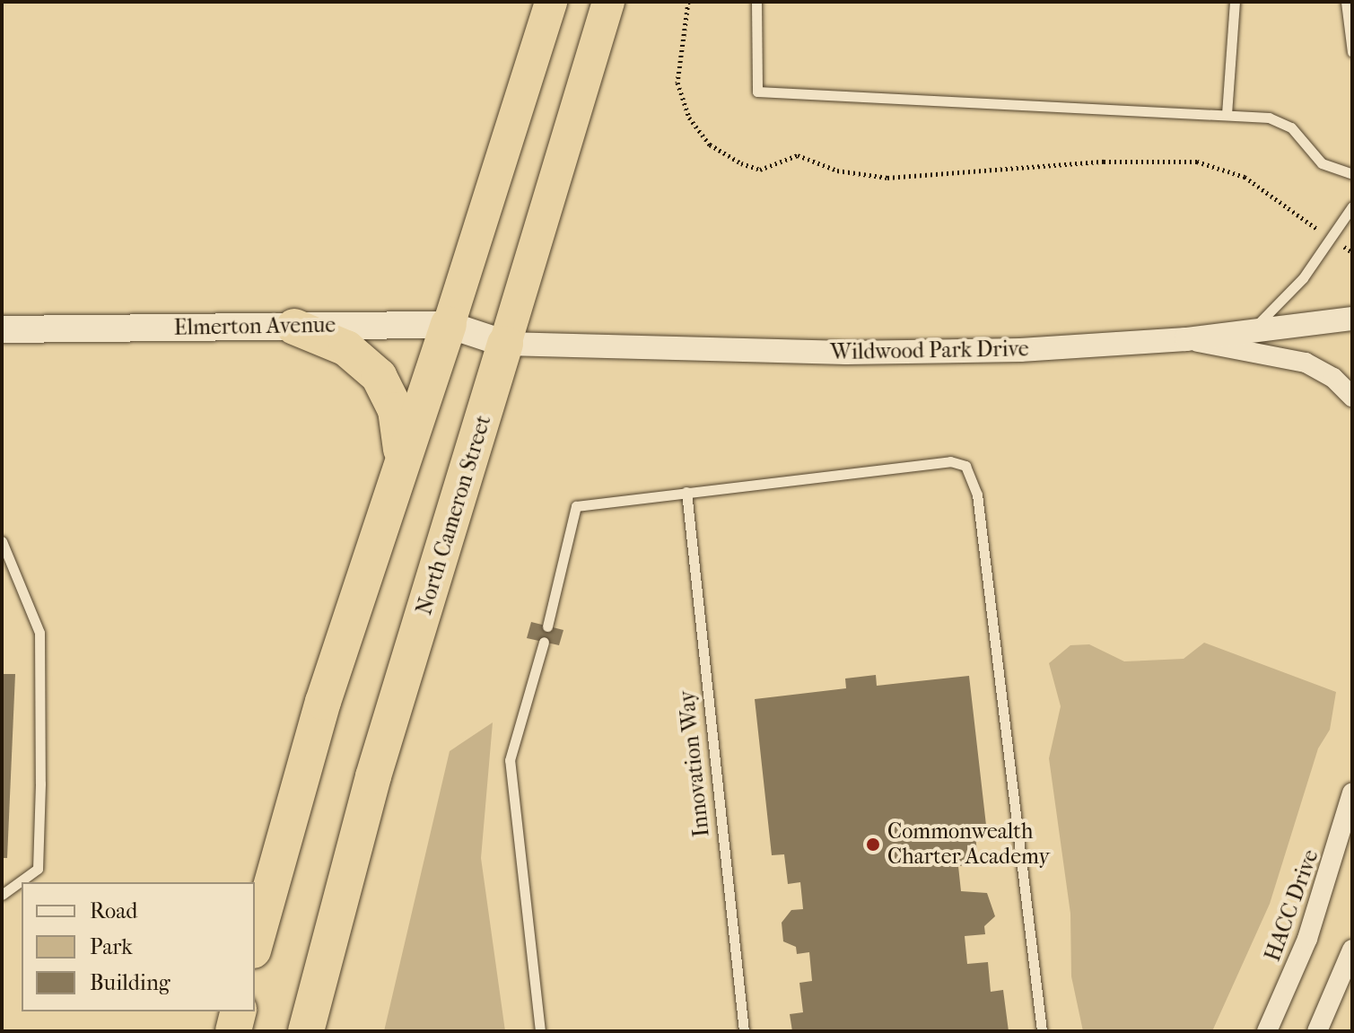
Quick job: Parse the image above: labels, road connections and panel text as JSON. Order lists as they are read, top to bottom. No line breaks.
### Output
{"streets":{"highway":["North Cameron Street"],"main road":["Elmerton Avenue"],"street":["Wildwood Park Drive","HACC Drive"],"lane":["Innovation Way"]},"crossings":[["Elmerton Avenue","Wildwood Park Drive"],["Elmerton Avenue","North Cameron Street"],["Wildwood Park Drive","North Cameron Street"]],"places":["Commonwealth Charter Academy"],"legend":["Road","Park","Building"]}
